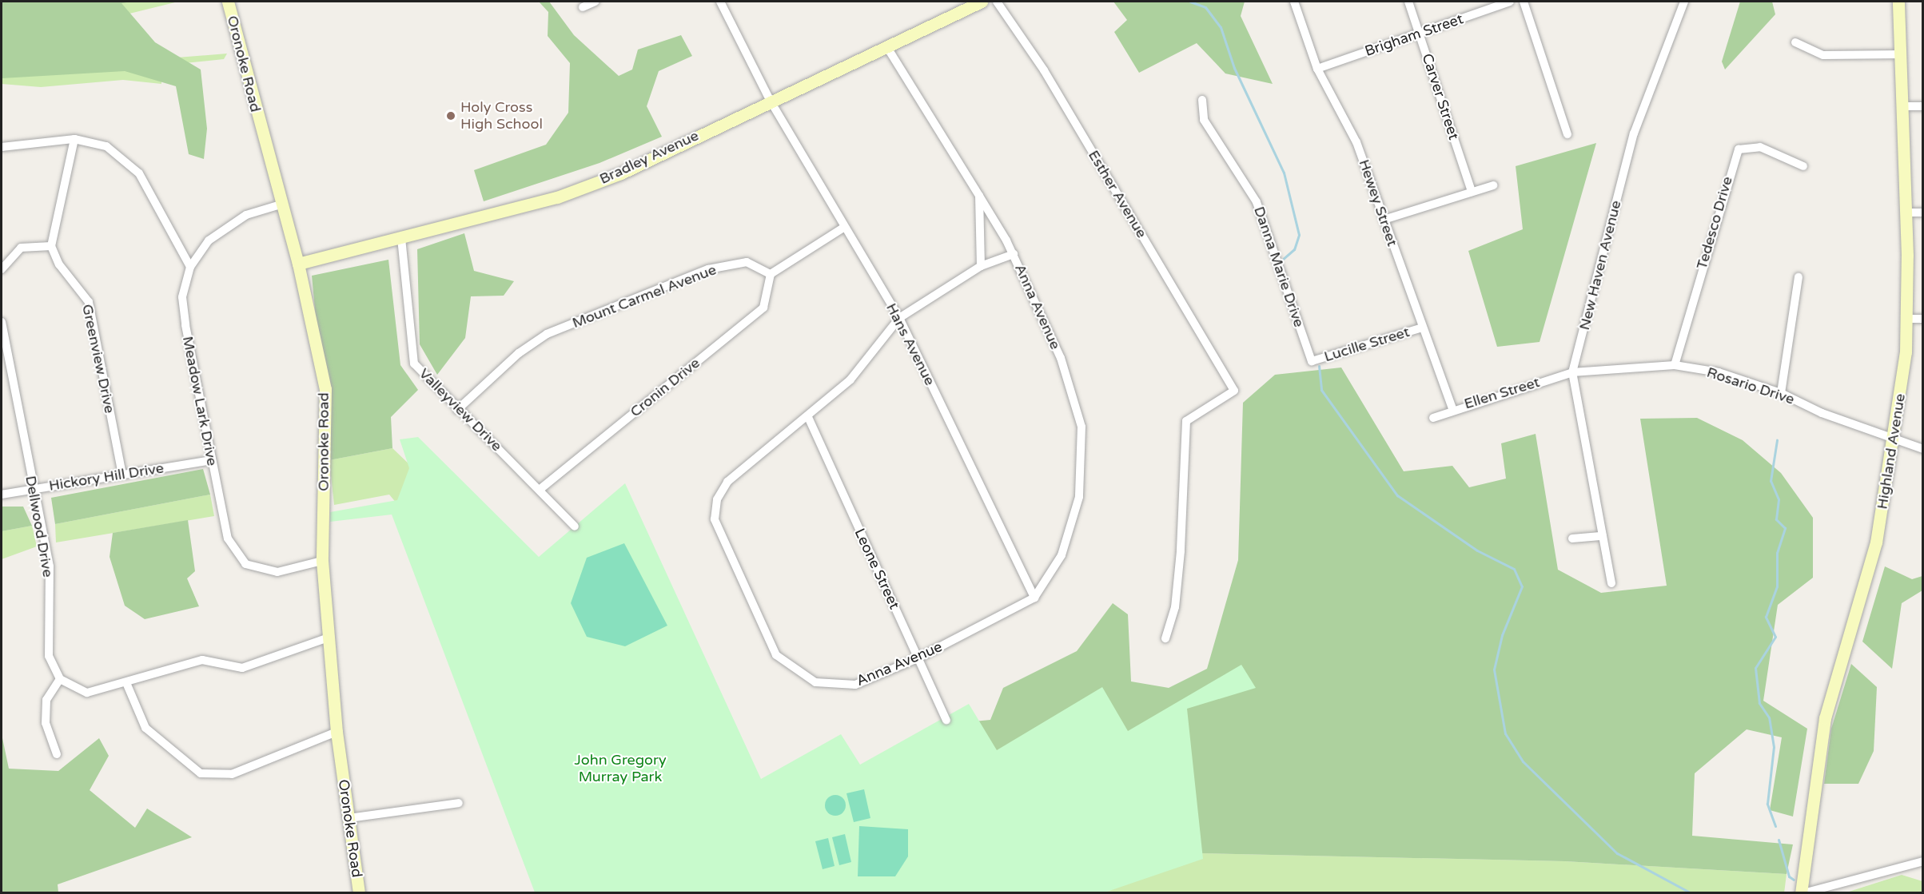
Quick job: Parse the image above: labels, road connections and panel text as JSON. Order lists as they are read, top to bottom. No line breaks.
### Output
{"streets":{"street":["Brigham Street","Oronoke Road","Carver Street","Bradley Avenue","Esther Avenue","Hewey Street","Tedesco Drive","New Haven Avenue","Danna Marie Drive","Mount Carmel Avenue","Anna Avenue","Hans Avenue","Lucille Street","Greenview Drive","Rosario Drive","Cronin Drive","Ellen Street","Meadow Lark Drive","Valleyview Drive","Highland Avenue","Hickory Hill Drive","Dellwood Drive","Leone Street"]},"crossings":[["Brigham Street","Carver Street"],["Brigham Street","Hewey Street"],["Oronoke Road","Bradley Avenue"],["Oronoke Road","Meadow Lark Drive"],["Bradley Avenue","Anna Avenue"],["Bradley Avenue","Hans Avenue"],["Bradley Avenue","Valleyview Drive"],["Hewey Street","Lucille Street"],["Hewey Street","Ellen Street"],["Tedesco Drive","Rosario Drive"],["New Haven Avenue","Rosario Drive"],["New Haven Avenue","Ellen Street"],["Danna Marie Drive","Lucille Street"],["Mount Carmel Avenue","Cronin Drive"],["Mount Carmel Avenue","Valleyview Drive"],["Anna Avenue","Hans Avenue"],["Anna Avenue","Leone Street"],["Greenview Drive","Hickory Hill Drive"],["Rosario Drive","Ellen Street"],["Rosario Drive","Highland Avenue"],["Cronin Drive","Valleyview Drive"],["Meadow Lark Drive","Hickory Hill Drive"],["Hickory Hill Drive","Dellwood Drive"]],"parks":["John Gregory Murray Park"],"places":["Holy Cross High School"]}
